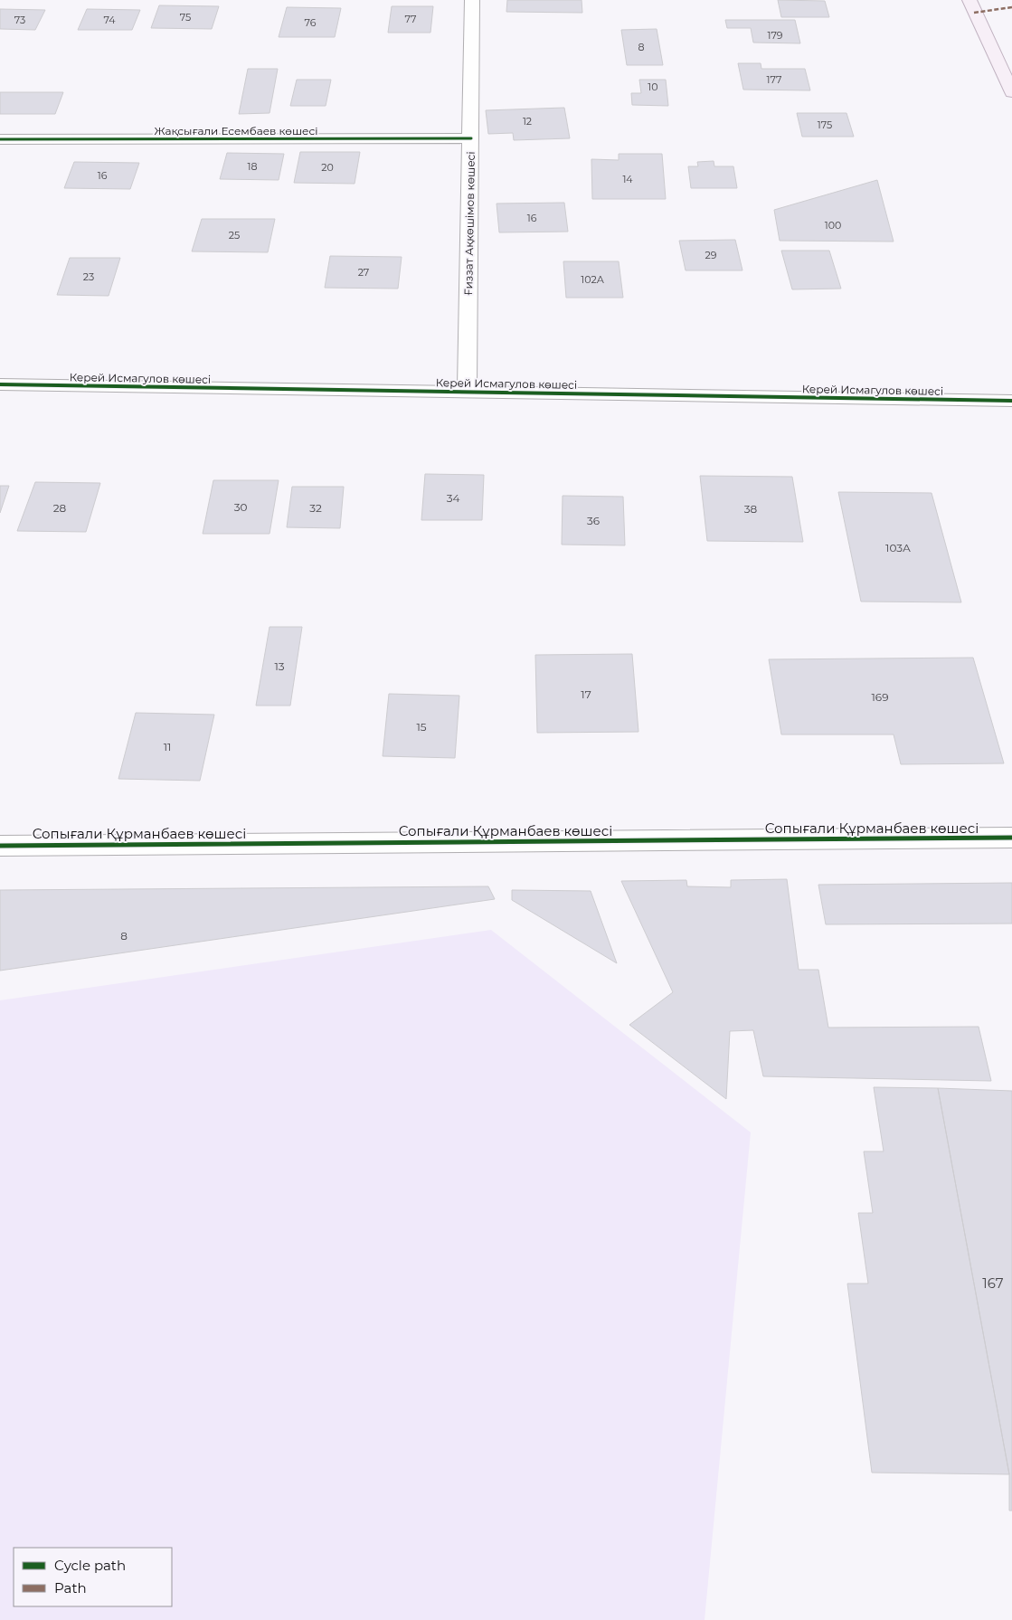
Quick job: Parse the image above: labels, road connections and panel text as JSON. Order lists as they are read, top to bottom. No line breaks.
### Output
{"streets":{"street":["Жақсығали Есембаев көшесi","Ғиззат Ақкөшімов көшесi","Керей Исмагулов көшесі","Сопығали Құрманбаев көшесі"]},"crossings":[["Жақсығали Есембаев көшесi","Ғиззат Ақкөшімов көшесi"],["Ғиззат Ақкөшімов көшесi","Керей Исмагулов көшесі"]],"house_numbers":["75","77","73","74","76","179","8","177","10","12","175","18","20","16","14","16","100","25","29","27","23","102А","34","30","28","32","38","36","103А","13","17","169","15","11","8","167"],"legend":["Cycle path","Path"]}
